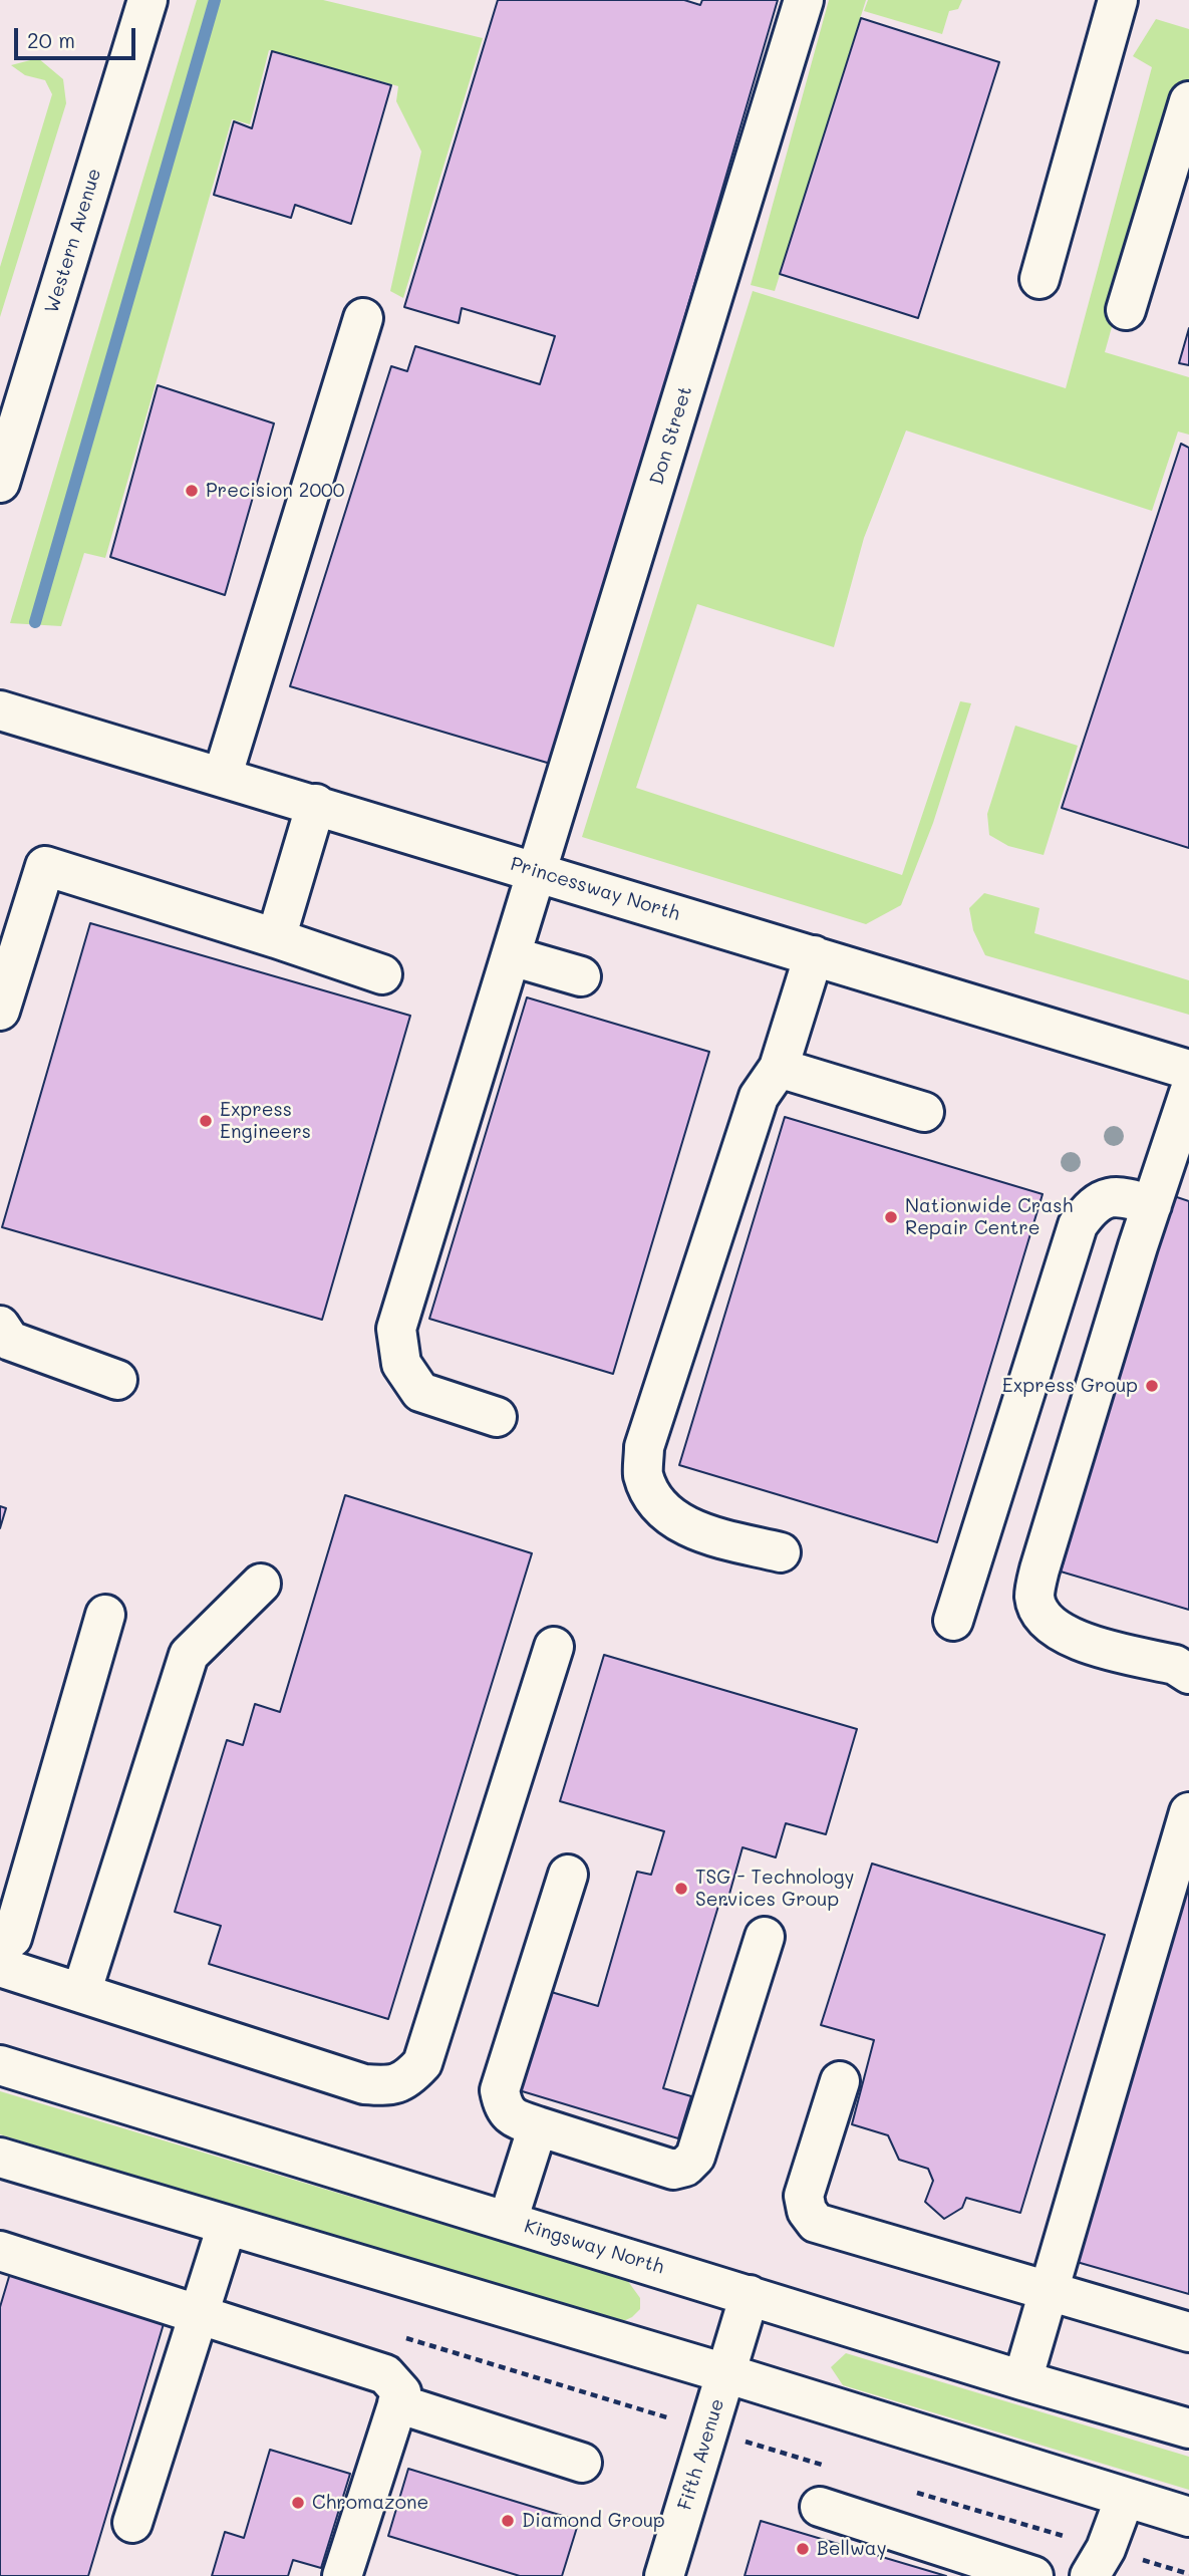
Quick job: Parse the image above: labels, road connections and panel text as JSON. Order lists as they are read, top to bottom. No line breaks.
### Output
{"streets":{"street":["Western Avenue","Don Street","Princessway North","Kingsway North","Fifth Avenue"]},"crossings":[["Don Street","Princessway North"],["Kingsway North","Fifth Avenue"]],"places":["Precision 2000","Express Engineers","Nationwide Crash Repair Centre","Express Group","TSG - Technology Services Group","Chromazone","Diamond Group","Bellway"],"scale_bar":"20 m"}
